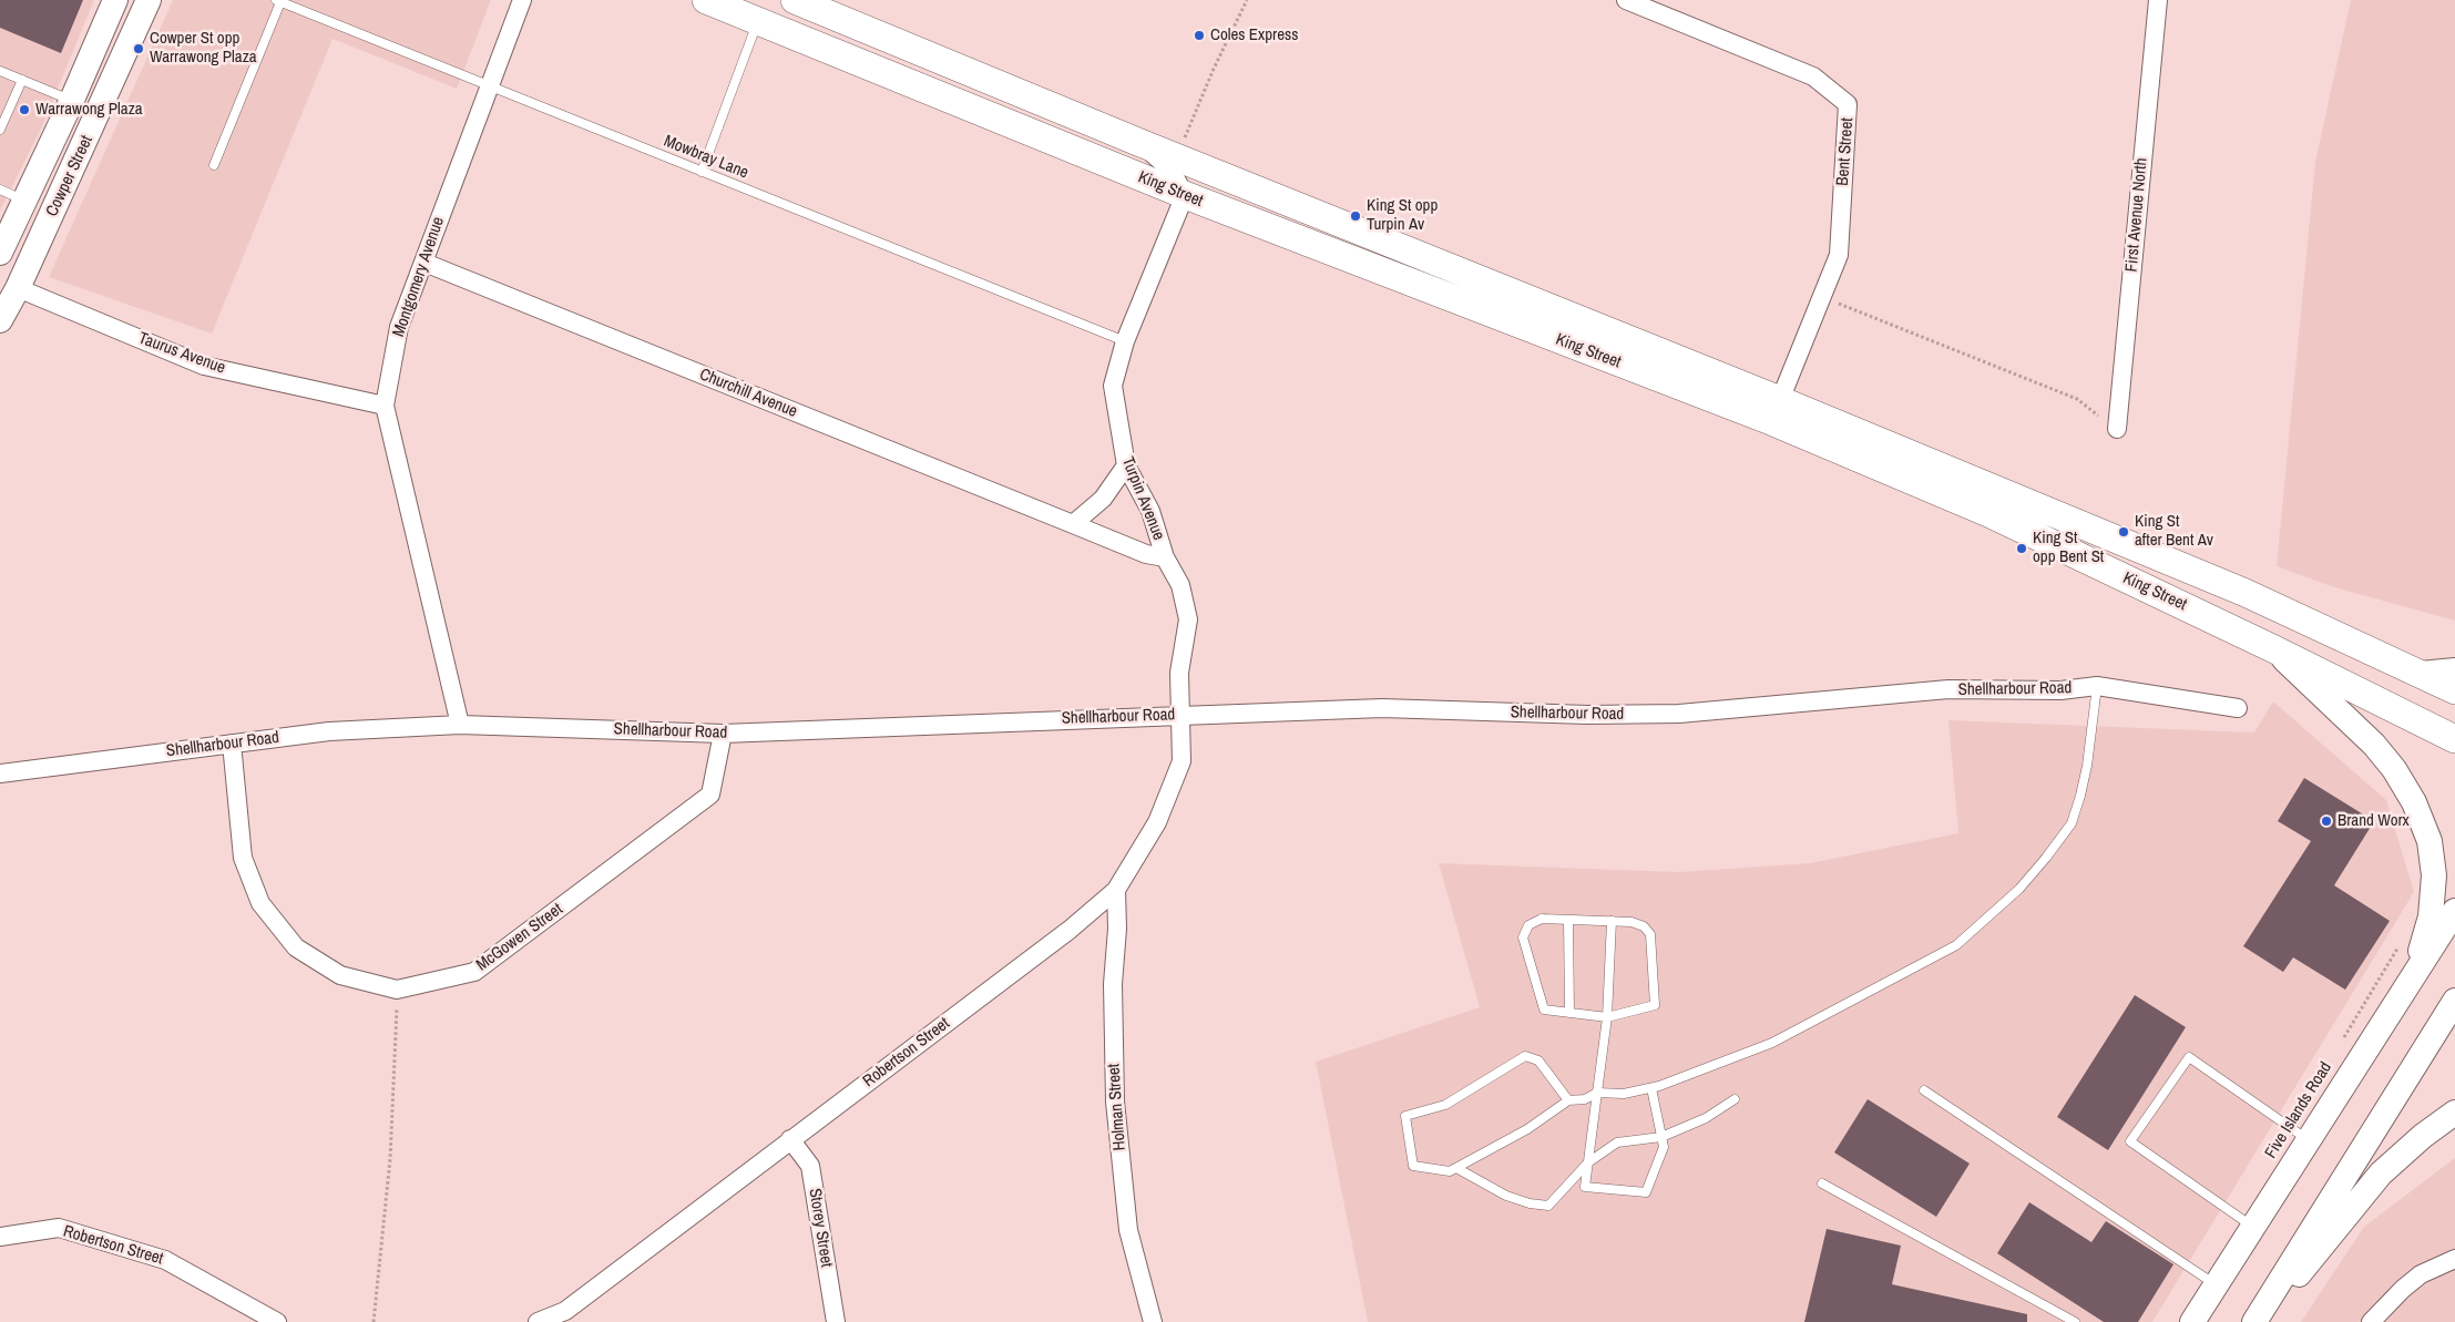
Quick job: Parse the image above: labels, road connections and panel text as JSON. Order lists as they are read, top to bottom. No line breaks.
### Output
{"streets":{"main road":["Cowper Street","King Street","Five Islands Road"],"street":["Bent Street","First Avenue North","Montgomery Avenue","Taurus Avenue","Churchill Avenue","Turpin Avenue","Shellharbour Road","McGowen Street","Robertson Street","Holman Street","Storey Street"],"lane":["Mowbray Lane"]},"crossings":[["Bent Street","King Street"],["Mowbray Lane","Montgomery Avenue"],["Mowbray Lane","Turpin Avenue"],["Cowper Street","Taurus Avenue"],["King Street","Turpin Avenue"],["Montgomery Avenue","Taurus Avenue"],["Montgomery Avenue","Churchill Avenue"],["Montgomery Avenue","Shellharbour Road"],["Churchill Avenue","Turpin Avenue"],["Turpin Avenue","Shellharbour Road"],["Turpin Avenue","Robertson Street"],["Shellharbour Road","McGowen Street"],["Shellharbour Road","Robertson Street"],["Robertson Street","Holman Street"],["Robertson Street","Storey Street"]],"places":["Coles Express","Cowper St opp Warrawong Plaza","Warrawong Plaza","King St opp Turpin Av","King St after Bent Av","King St opp Bent St","Brand Worx"]}
